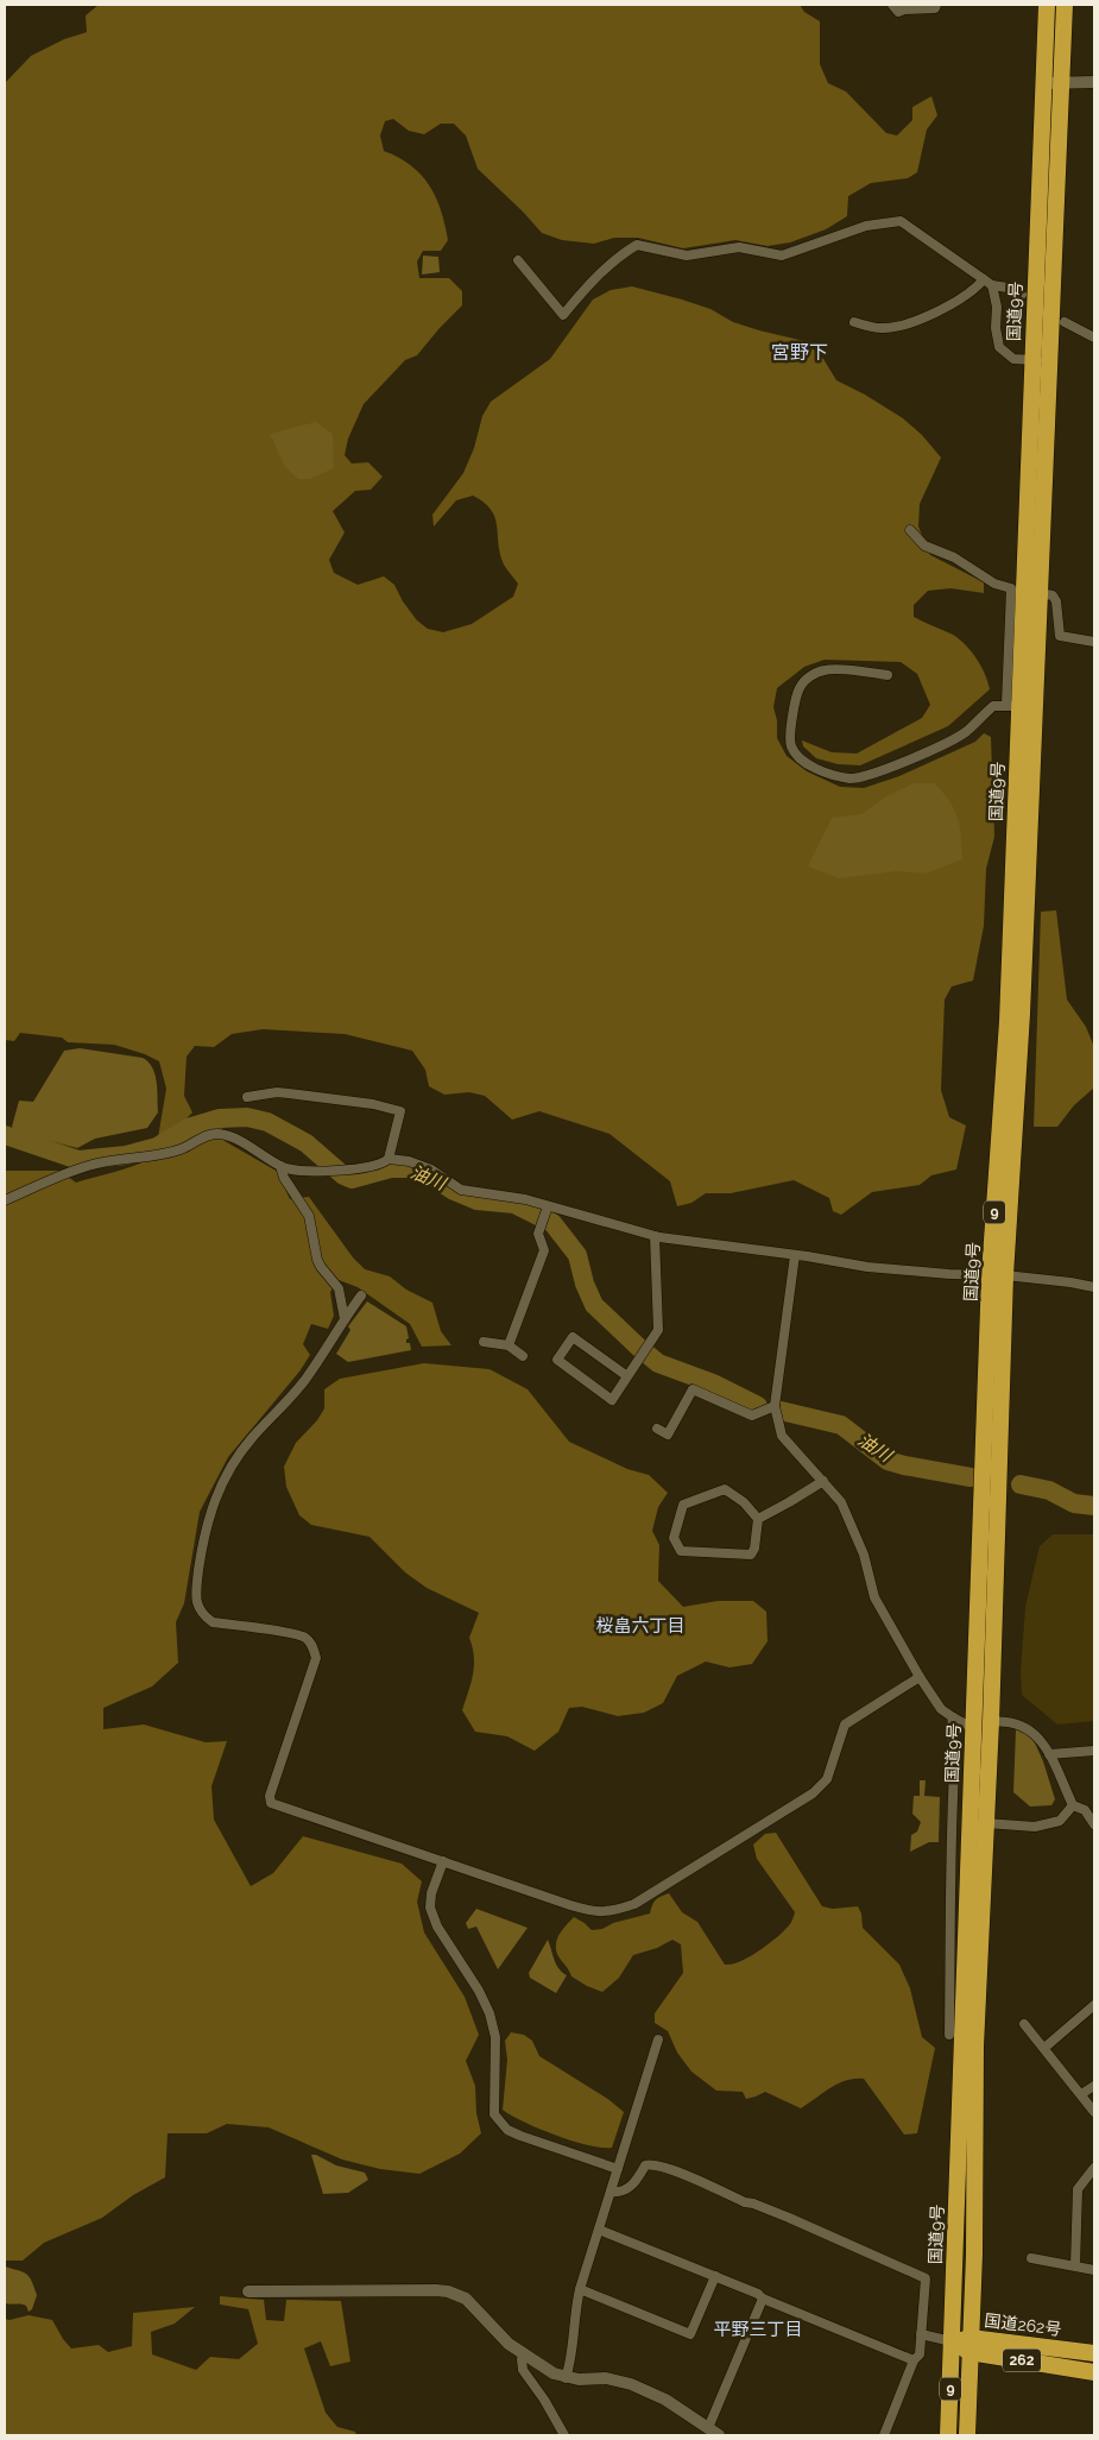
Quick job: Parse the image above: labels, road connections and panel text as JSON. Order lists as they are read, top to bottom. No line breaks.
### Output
{"streets":{"highway":["国道9号","9","国道262号","262"]},"crossings":[["国道9号","国道262号"]],"districts":["宮野下","桜畠六丁目","平野三丁目"],"water":["油川"]}
